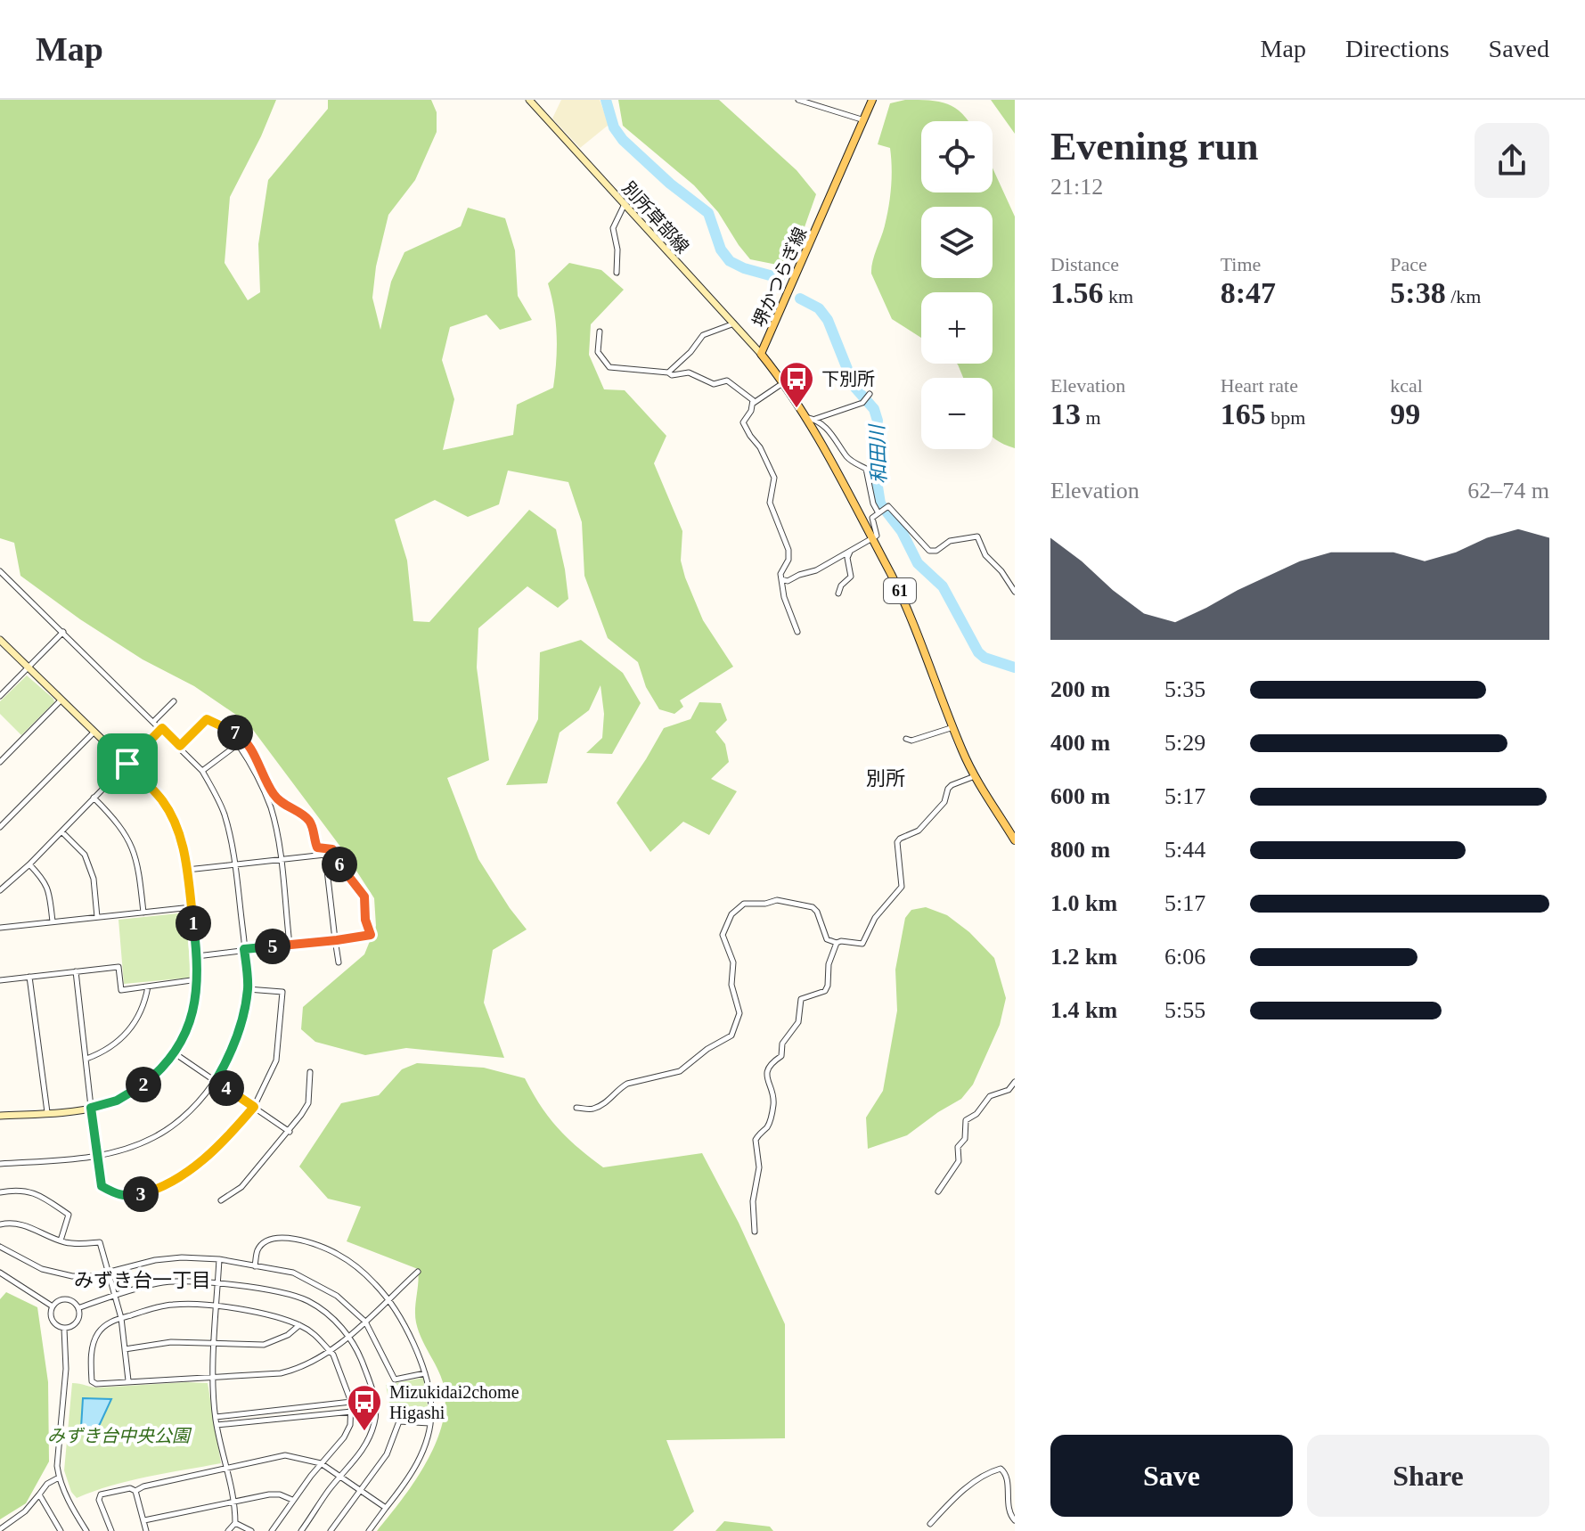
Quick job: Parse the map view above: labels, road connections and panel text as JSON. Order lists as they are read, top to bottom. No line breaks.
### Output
{"streets":{"main road":["堺かつらぎ線","61"],"street":["別所草部線"]},"crossings":[["別所草部線","堺かつらぎ線"]],"districts":["別所","みずき台一丁目"],"water":["和田川"],"parks":["みずき台中央公園"],"places":{"bus stop":["下別所","Mizukidai2chome Higashi"]},"page":{"header":"Map","nav":["Map","Directions","Saved"],"heading":["Evening run","21:12"],"map_buttons":["+","−"],"stats":[["Distance","1.56 km"],["Time","8:47"],["Pace","5:38 /km"],["Elevation","13 m"],["Heart rate","165 bpm"],["kcal","99"]],"chart":["Elevation","62–74 m"],"list":[{"name":"200 m","note":"5:35"},{"name":"400 m","note":"5:29"},{"name":"600 m","note":"5:17"},{"name":"800 m","note":"5:44"},{"name":"1.0 km","note":"5:17"},{"name":"1.2 km","note":"6:06"},{"name":"1.4 km","note":"5:55"}],"pins":["7","6","1","5","2","4","3"],"buttons":["Save","Share"]}}
